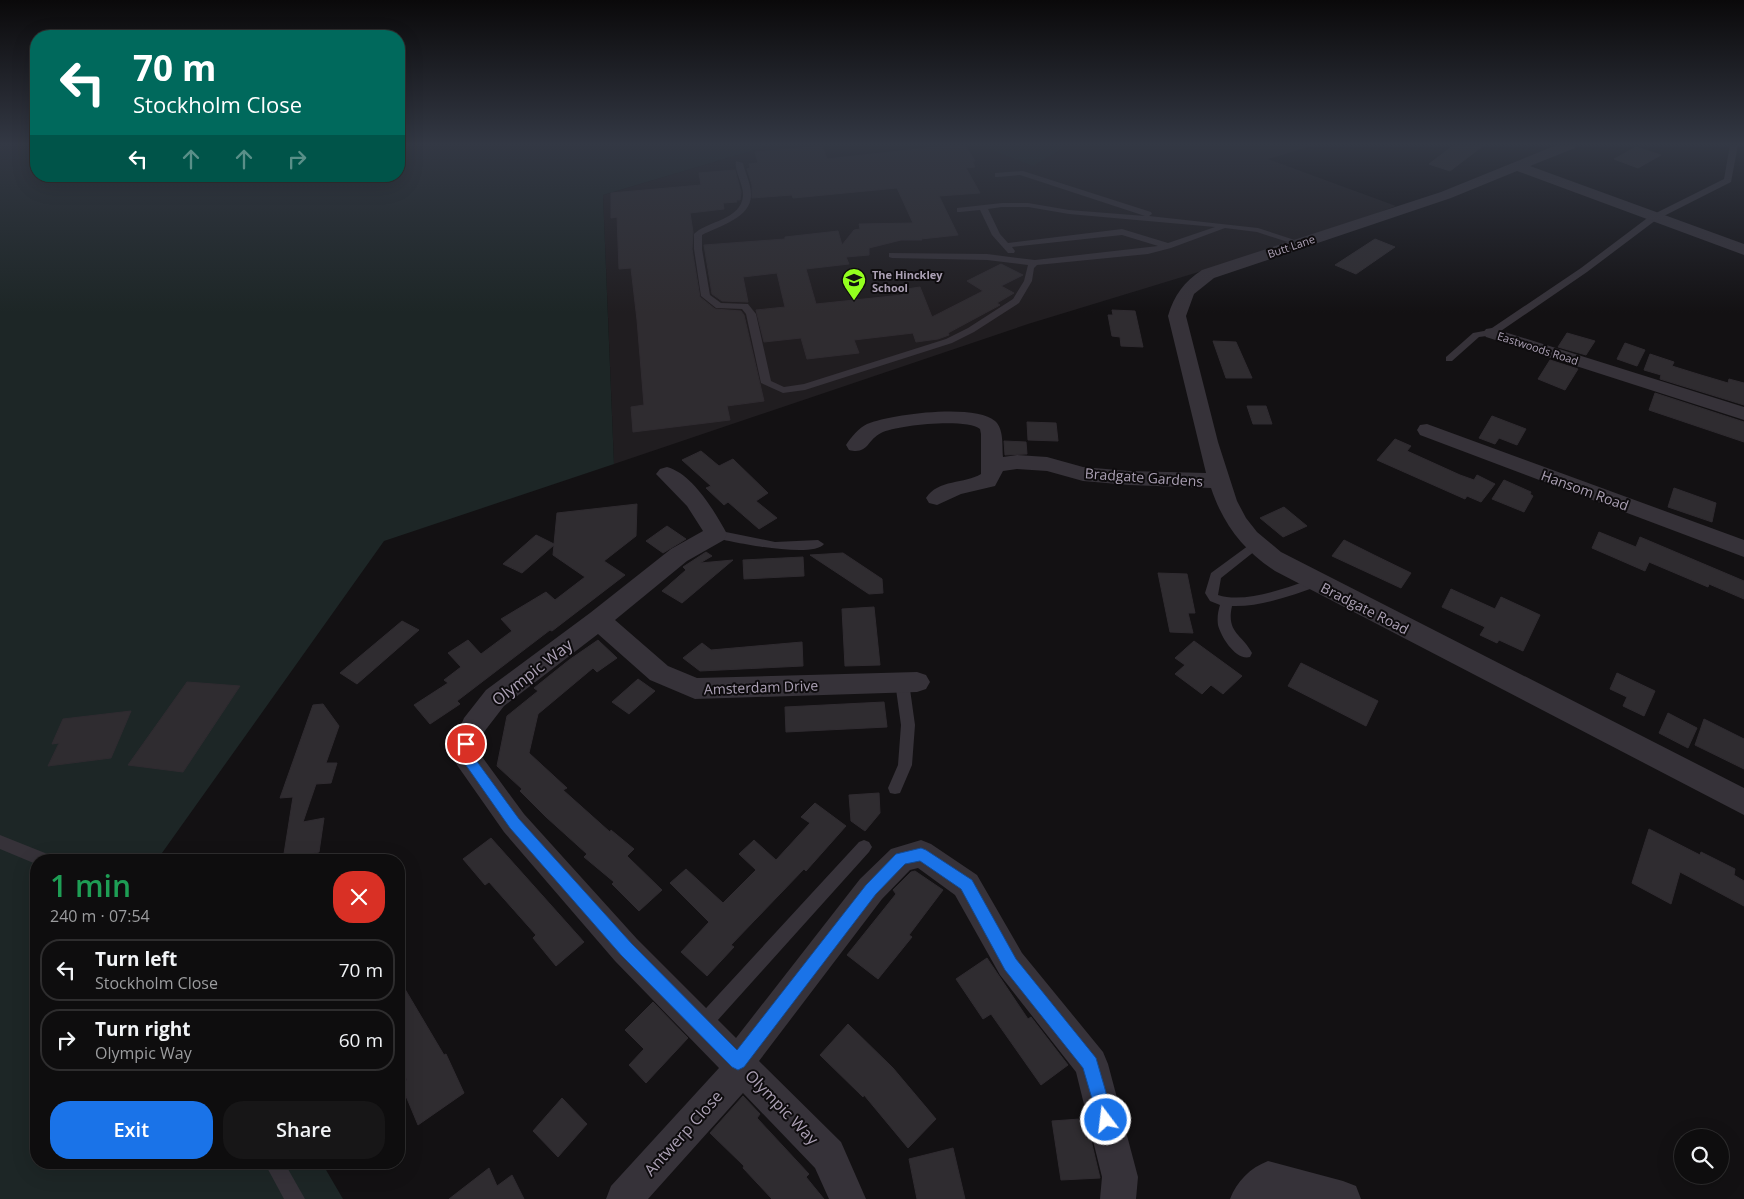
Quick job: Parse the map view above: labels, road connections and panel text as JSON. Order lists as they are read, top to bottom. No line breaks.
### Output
{"streets":{"street":["Butt Lane","Eastwoods Road","Bradgate Gardens","Hansom Road","Bradgate Road","Olympic Way","Amsterdam Drive","Antwerp Close"]},"crossings":[["Butt Lane","Bradgate Road"],["Bradgate Gardens","Bradgate Road"],["Olympic Way","Amsterdam Drive"],["Olympic Way","Antwerp Close"]],"places":{"school or university":["The Hinckley School"]},"page":{"turn":["70 m","Stockholm Close"],"heading":["1 min","240 m · 07:54"],"list":[{"name":"Turn left","note":"Stockholm Close","value":"70 m"},{"name":"Turn right","note":"Olympic Way","value":"60 m"}],"buttons":["Exit","Share"]}}
